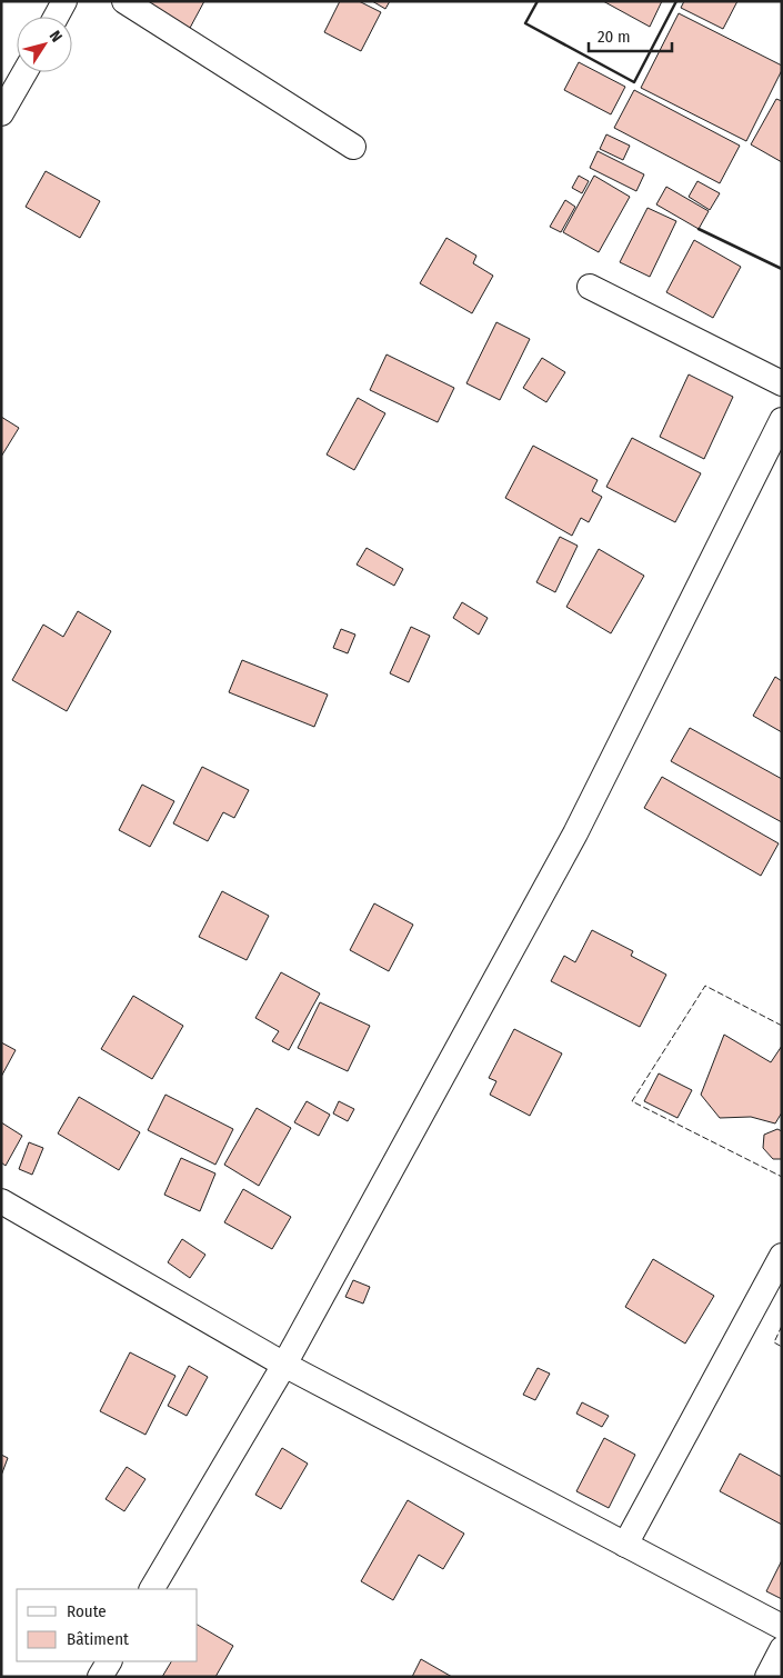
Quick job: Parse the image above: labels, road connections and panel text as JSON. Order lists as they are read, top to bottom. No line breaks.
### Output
{"legend":["Route","Bâtiment"],"scale_bar":"20 m","north":"top right"}
